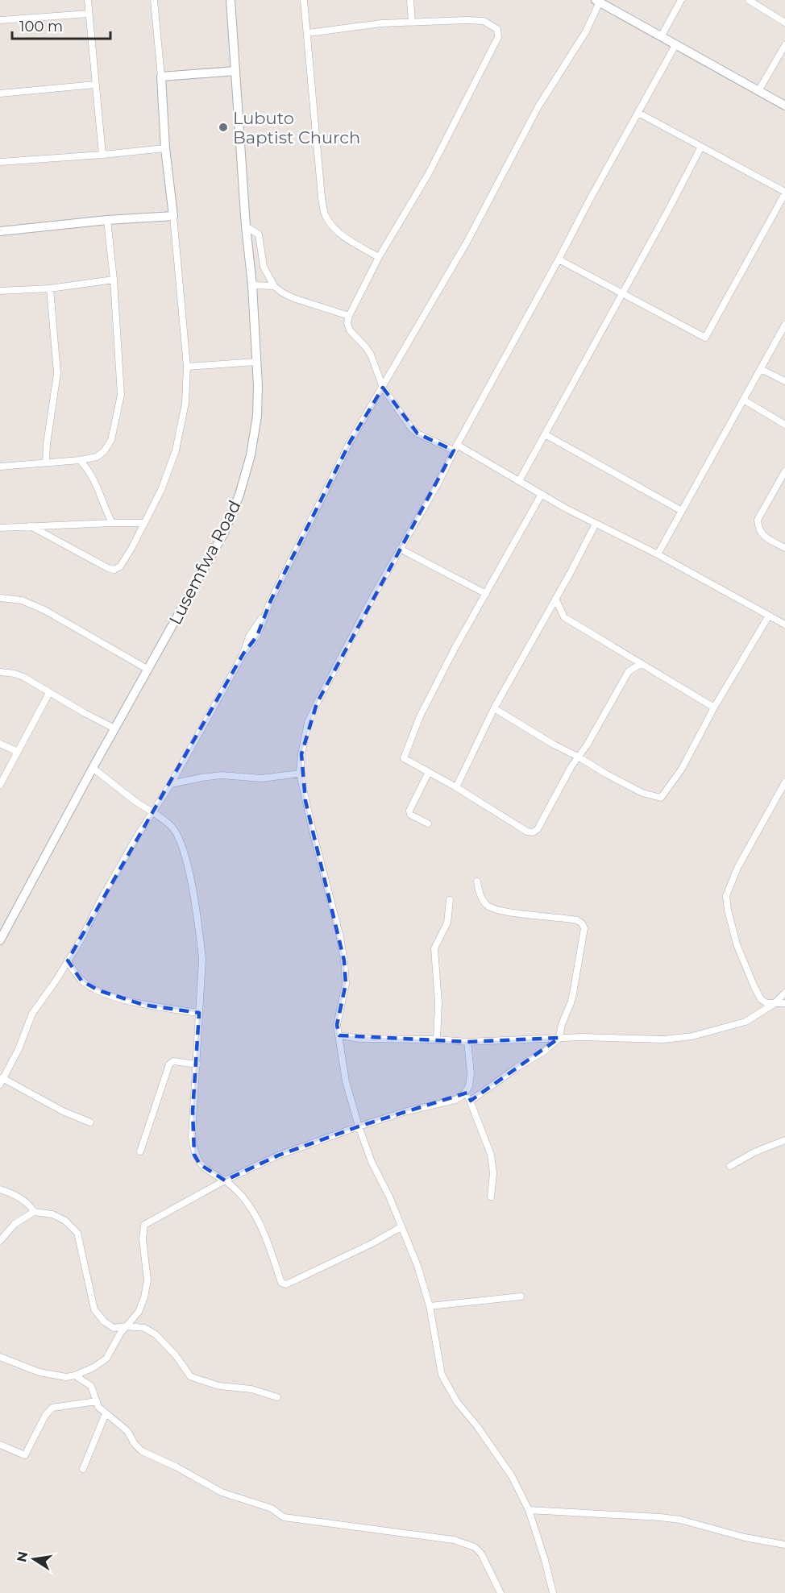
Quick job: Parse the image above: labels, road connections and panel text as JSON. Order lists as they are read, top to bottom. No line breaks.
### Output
{"streets":{"street":["Lusemfwa Road"]},"places":["Lubuto Baptist Church"],"scale_bar":"100 m","north":"left"}
